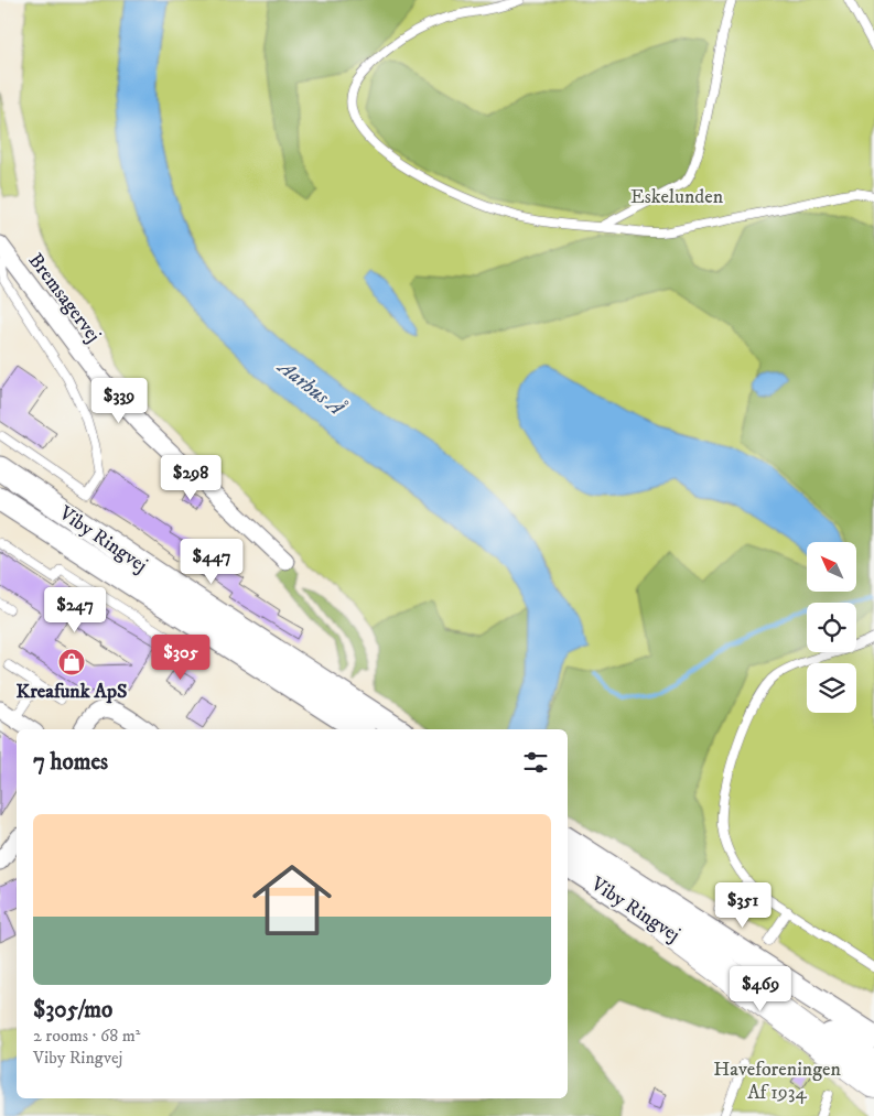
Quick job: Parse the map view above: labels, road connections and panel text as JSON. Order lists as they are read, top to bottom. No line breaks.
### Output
{"streets":{"main road":["Viby Ringvej"],"street":["Bremsagervej"]},"water":["Aarhus Å"],"parks":["Eskelunden","Haveforeningen Af 1934"],"places":{"shop":["Kreafunk ApS"]},"north":"top left","page":{"price":["$339","$298","$447","$247","$305","$351","$469"],"heading":"7 homes","list":[{"name":"$305/mo","note":"2 rooms · 68 m² · Viby Ringvej"}]}}
